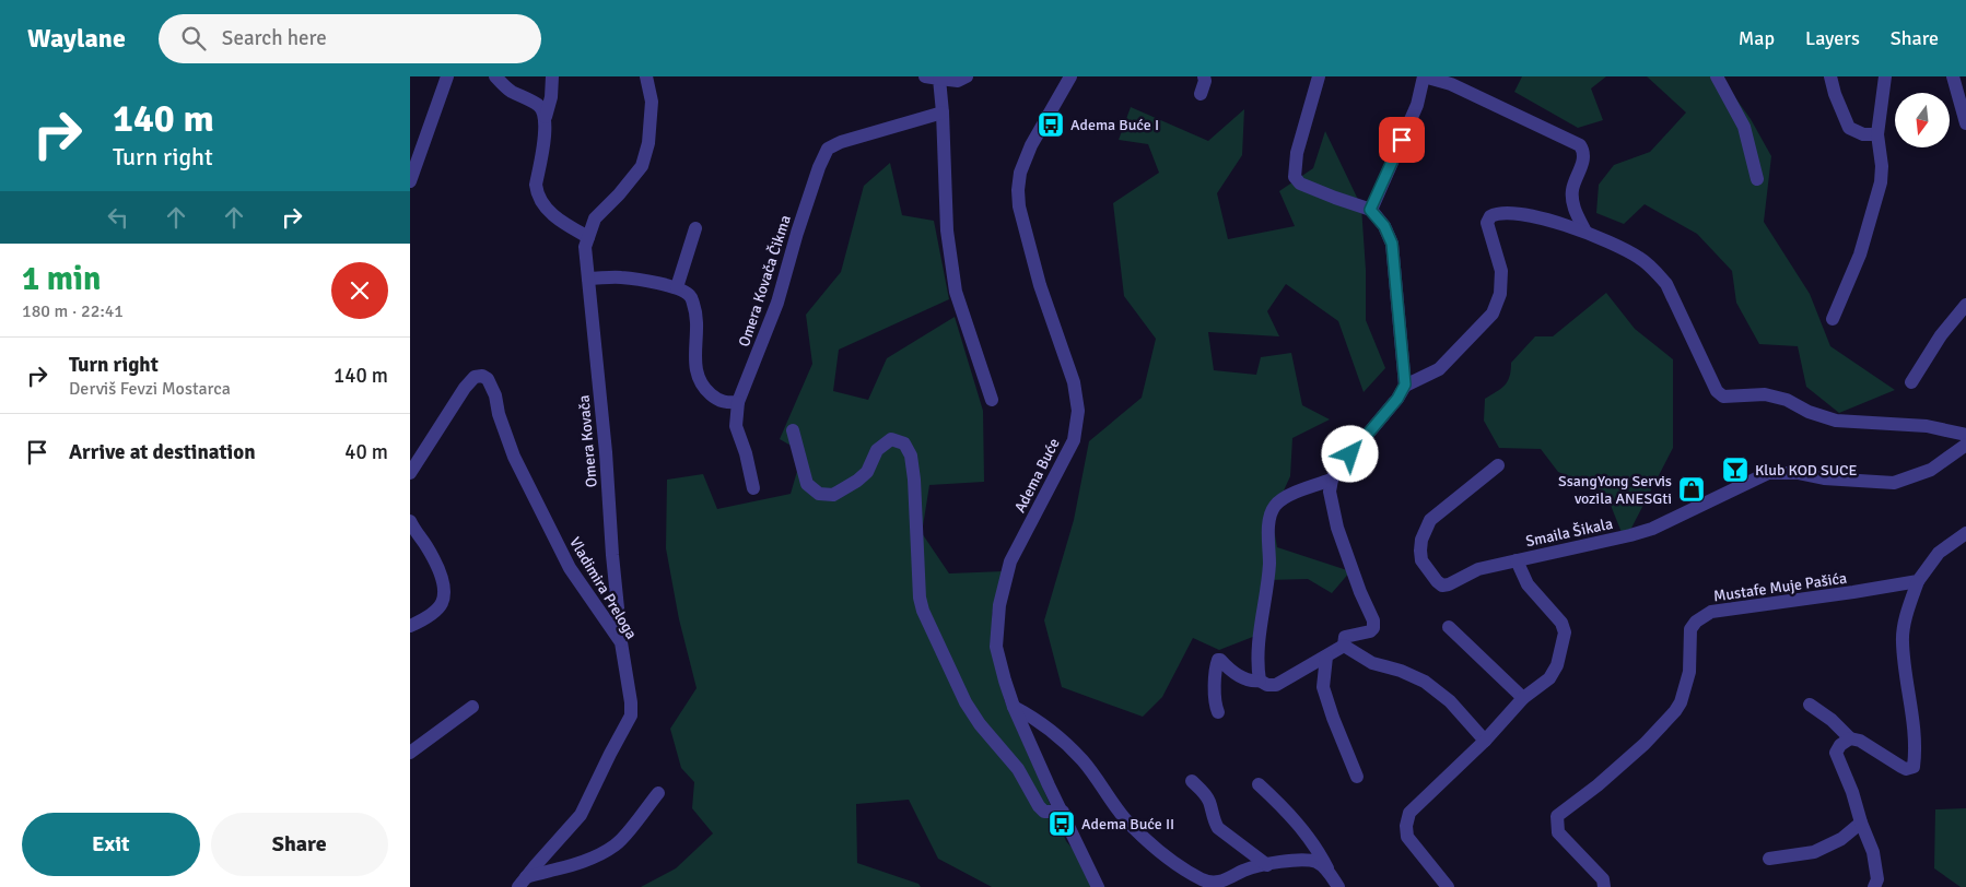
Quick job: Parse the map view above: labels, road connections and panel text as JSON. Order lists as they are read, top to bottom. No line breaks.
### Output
{"streets":{"street":["Omera Kovača Čikma","Omera Kovača","Adema Buće","Smaila Šikala","Mustafe Muje Pašića","Vladimira Preloga"]},"crossings":[["Omera Kovača","Vladimira Preloga"]],"places":{"bus stop":["Adema Buće I","Adema Buće II"],"bar":["Klub KOD SUCE"],"shop":["SsangYong Servis vozila ANESGti"]},"north":"bottom","page":{"header":"Waylane","search":"Search here","nav":["Map","Layers","Share"],"turn":["140 m","Turn right"],"heading":["1 min","180 m · 22:41"],"list":[{"name":"Turn right","note":"Derviš Fevzi Mostarca","value":"140 m"},{"name":"Arrive at destination","value":"40 m"}],"buttons":["Exit","Share"]}}
